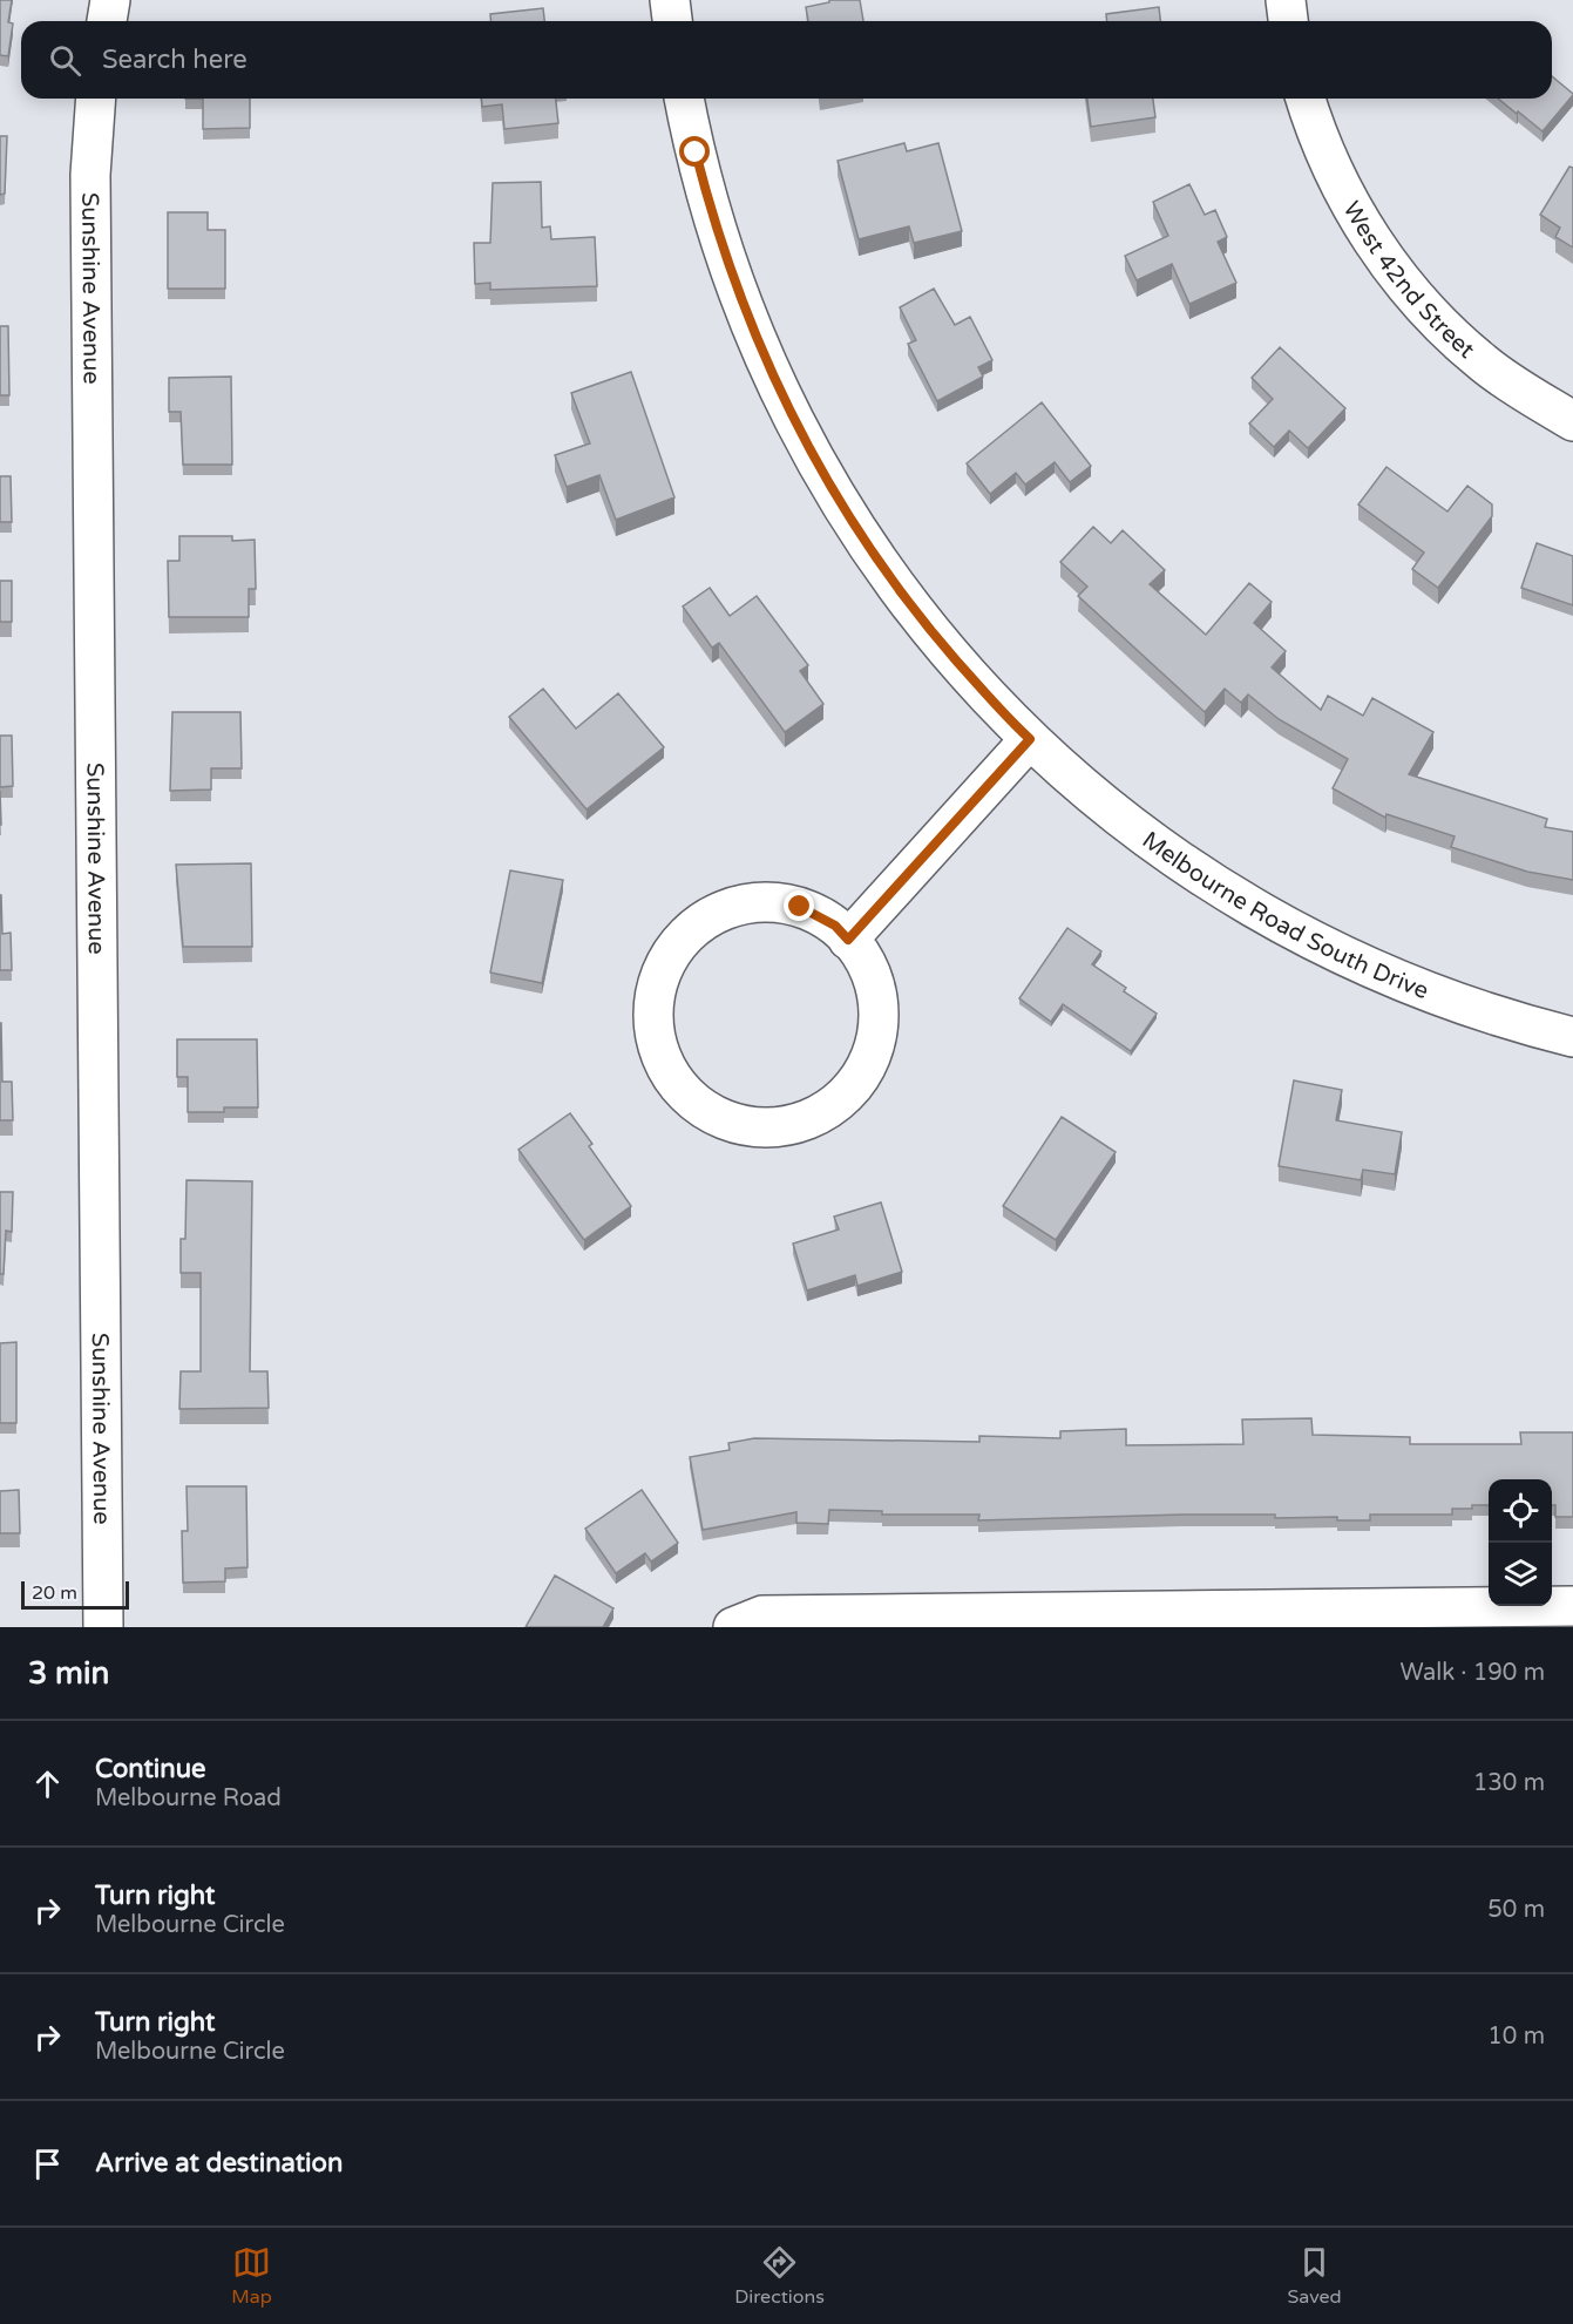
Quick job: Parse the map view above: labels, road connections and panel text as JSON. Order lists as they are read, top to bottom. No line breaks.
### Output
{"streets":{"street":["West 42nd Street","Sunshine Avenue","Melbourne Road South Drive"]},"scale_bar":"20 m","page":{"search":"Search here","scale":"20 m","heading":["3 min","Walk · 190 m"],"list":[["Continue","Melbourne Road","130 m"],["Turn right","Melbourne Circle","50 m"],["Turn right","Melbourne Circle","10 m"],"Arrive at destination"],"nav":["Map","Directions","Saved"]}}
